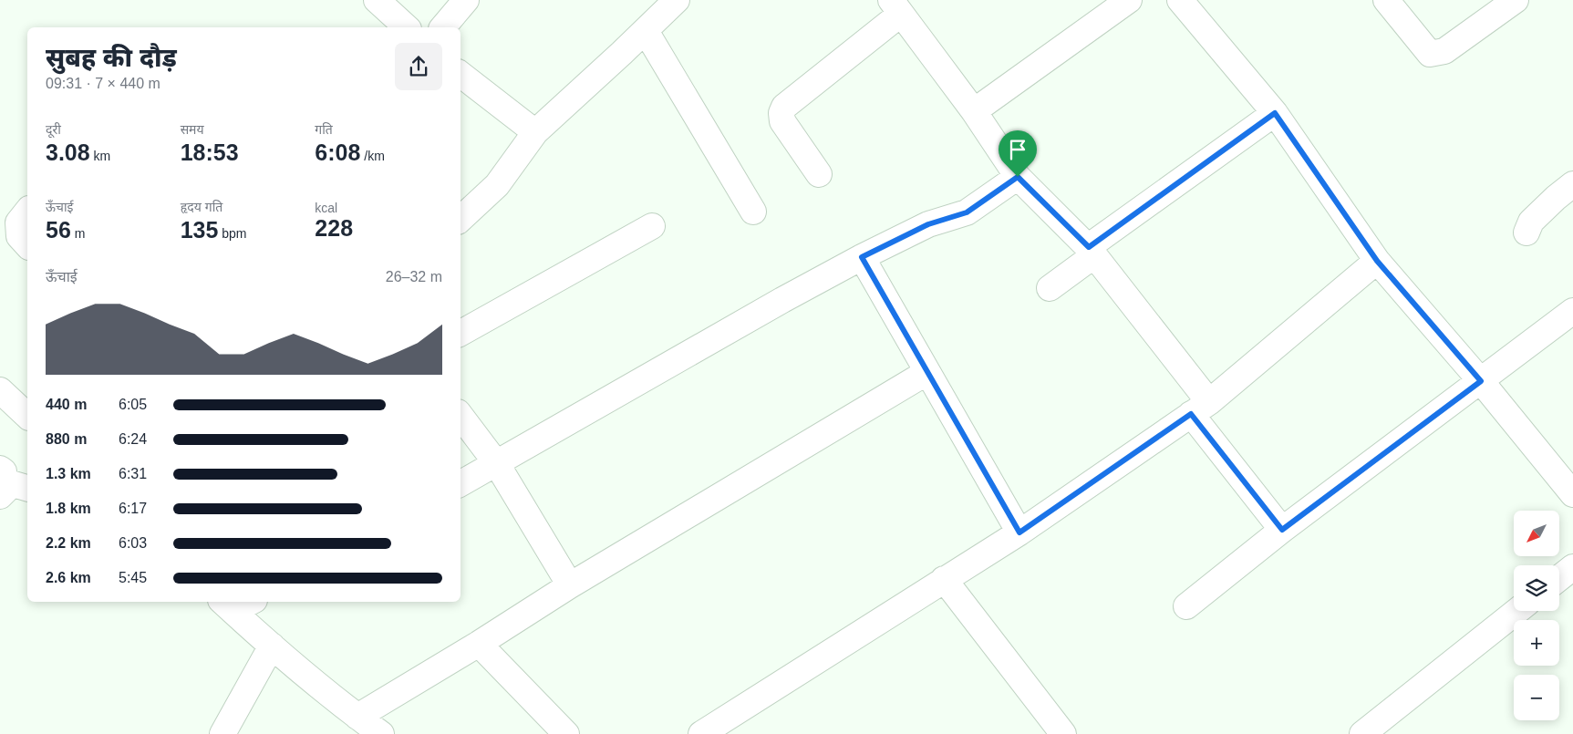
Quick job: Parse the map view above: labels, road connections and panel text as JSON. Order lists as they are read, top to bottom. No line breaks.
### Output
{"north":"bottom left","page":{"heading":["सुबह की दौड़","09:31 · 7 × 440 m"],"stats":[["दूरी","3.08 km"],["समय","18:53"],["गति","6:08 /km"],["ऊँचाई","56 m"],["हृदय गति","135 bpm"],["kcal","228"]],"chart":["ऊँचाई","26–32 m"],"list":[{"name":"440 m","note":"6:05"},{"name":"880 m","note":"6:24"},{"name":"1.3 km","note":"6:31"},{"name":"1.8 km","note":"6:17"},{"name":"2.2 km","note":"6:03"},{"name":"2.6 km","note":"5:45"}],"map_buttons":["+","−"]}}
